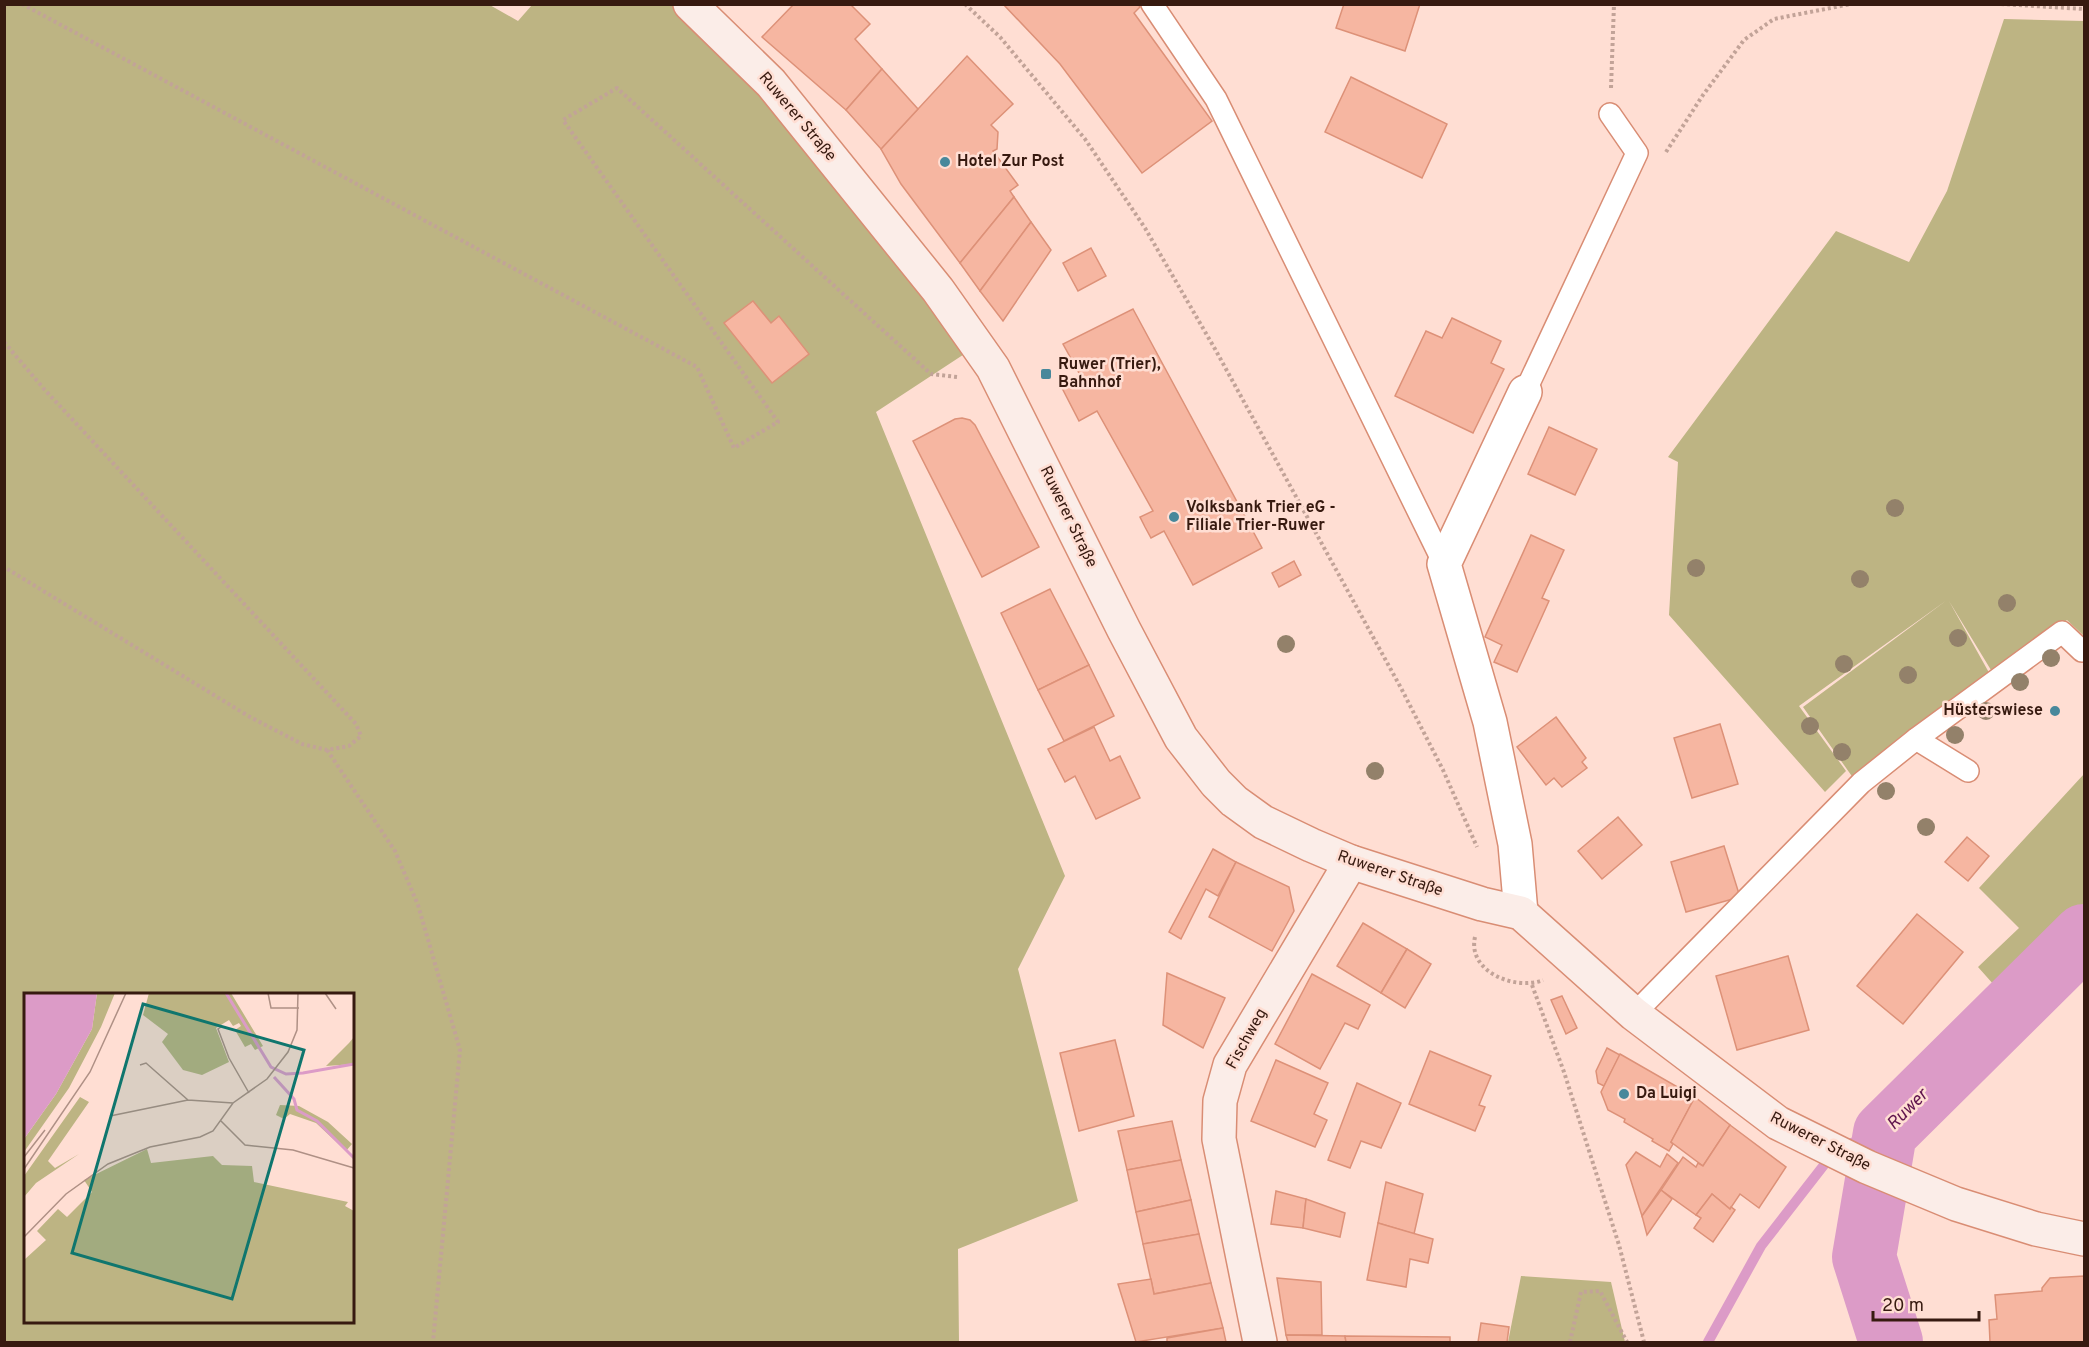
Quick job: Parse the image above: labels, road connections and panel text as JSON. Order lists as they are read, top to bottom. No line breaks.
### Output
{"streets":{"main road":["Ruwerer Straße","Fischweg"]},"crossings":[["Ruwerer Straße","Fischweg"]],"water":["Ruwer"],"places":{"other":["Hotel Zur Post","Volksbank Trier eG - Filiale Trier-Ruwer","Hüsterswiese","Da Luigi"],"transit":["Ruwer (Trier), Bahnhof"]},"scale_bar":"20 m"}
